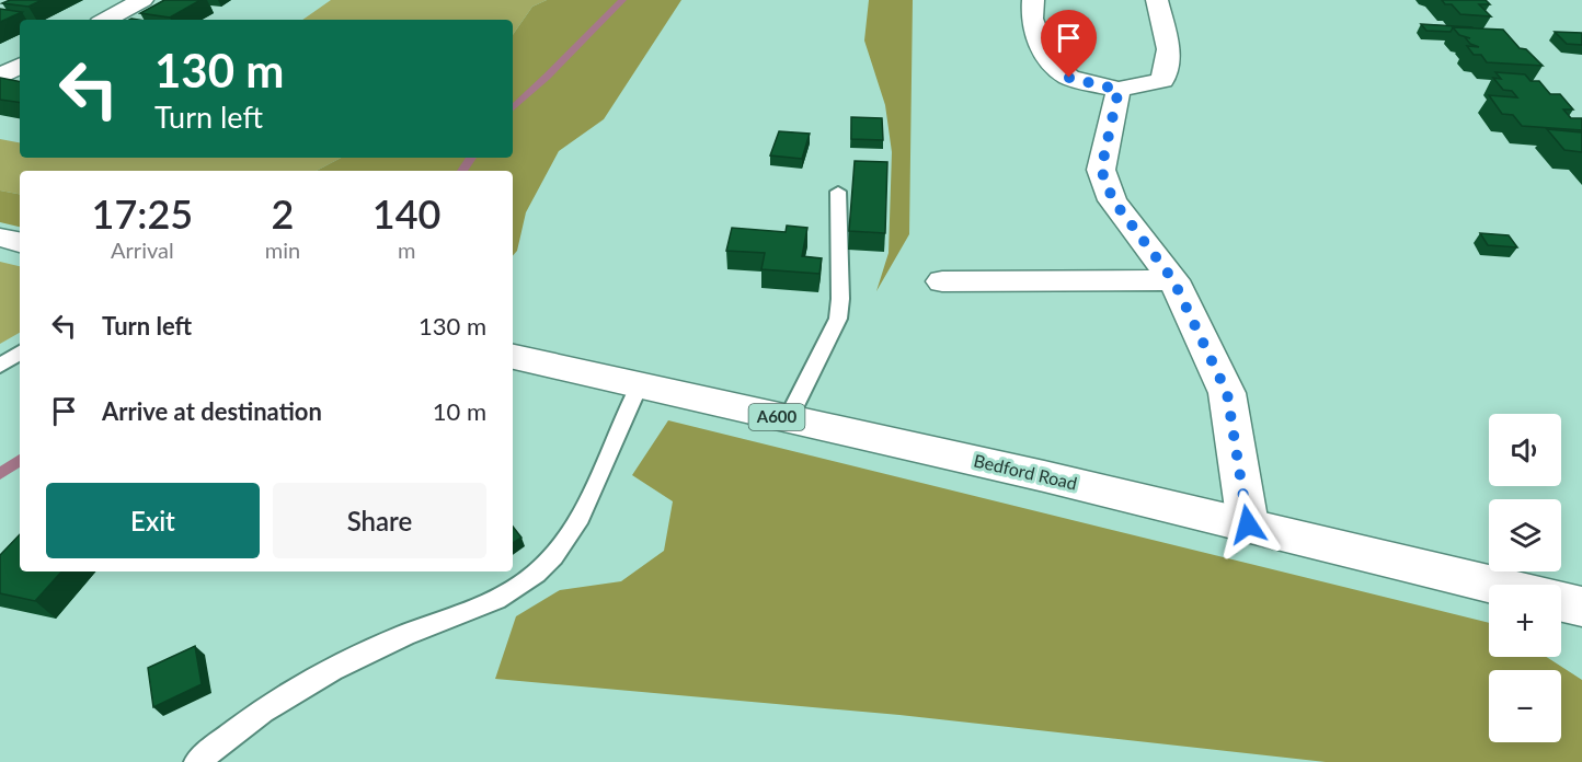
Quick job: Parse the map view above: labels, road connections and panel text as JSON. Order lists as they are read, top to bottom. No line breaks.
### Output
{"streets":{"street":["A600","Bedford Road"]},"page":{"turn":["130 m","Turn left"],"eta":["17:25","Arrival","2","min","140","m"],"list":[{"name":"Turn left","value":"130 m"},{"name":"Arrive at destination","value":"10 m"}],"map_buttons":["+","−"],"buttons":["Exit","Share"]}}
